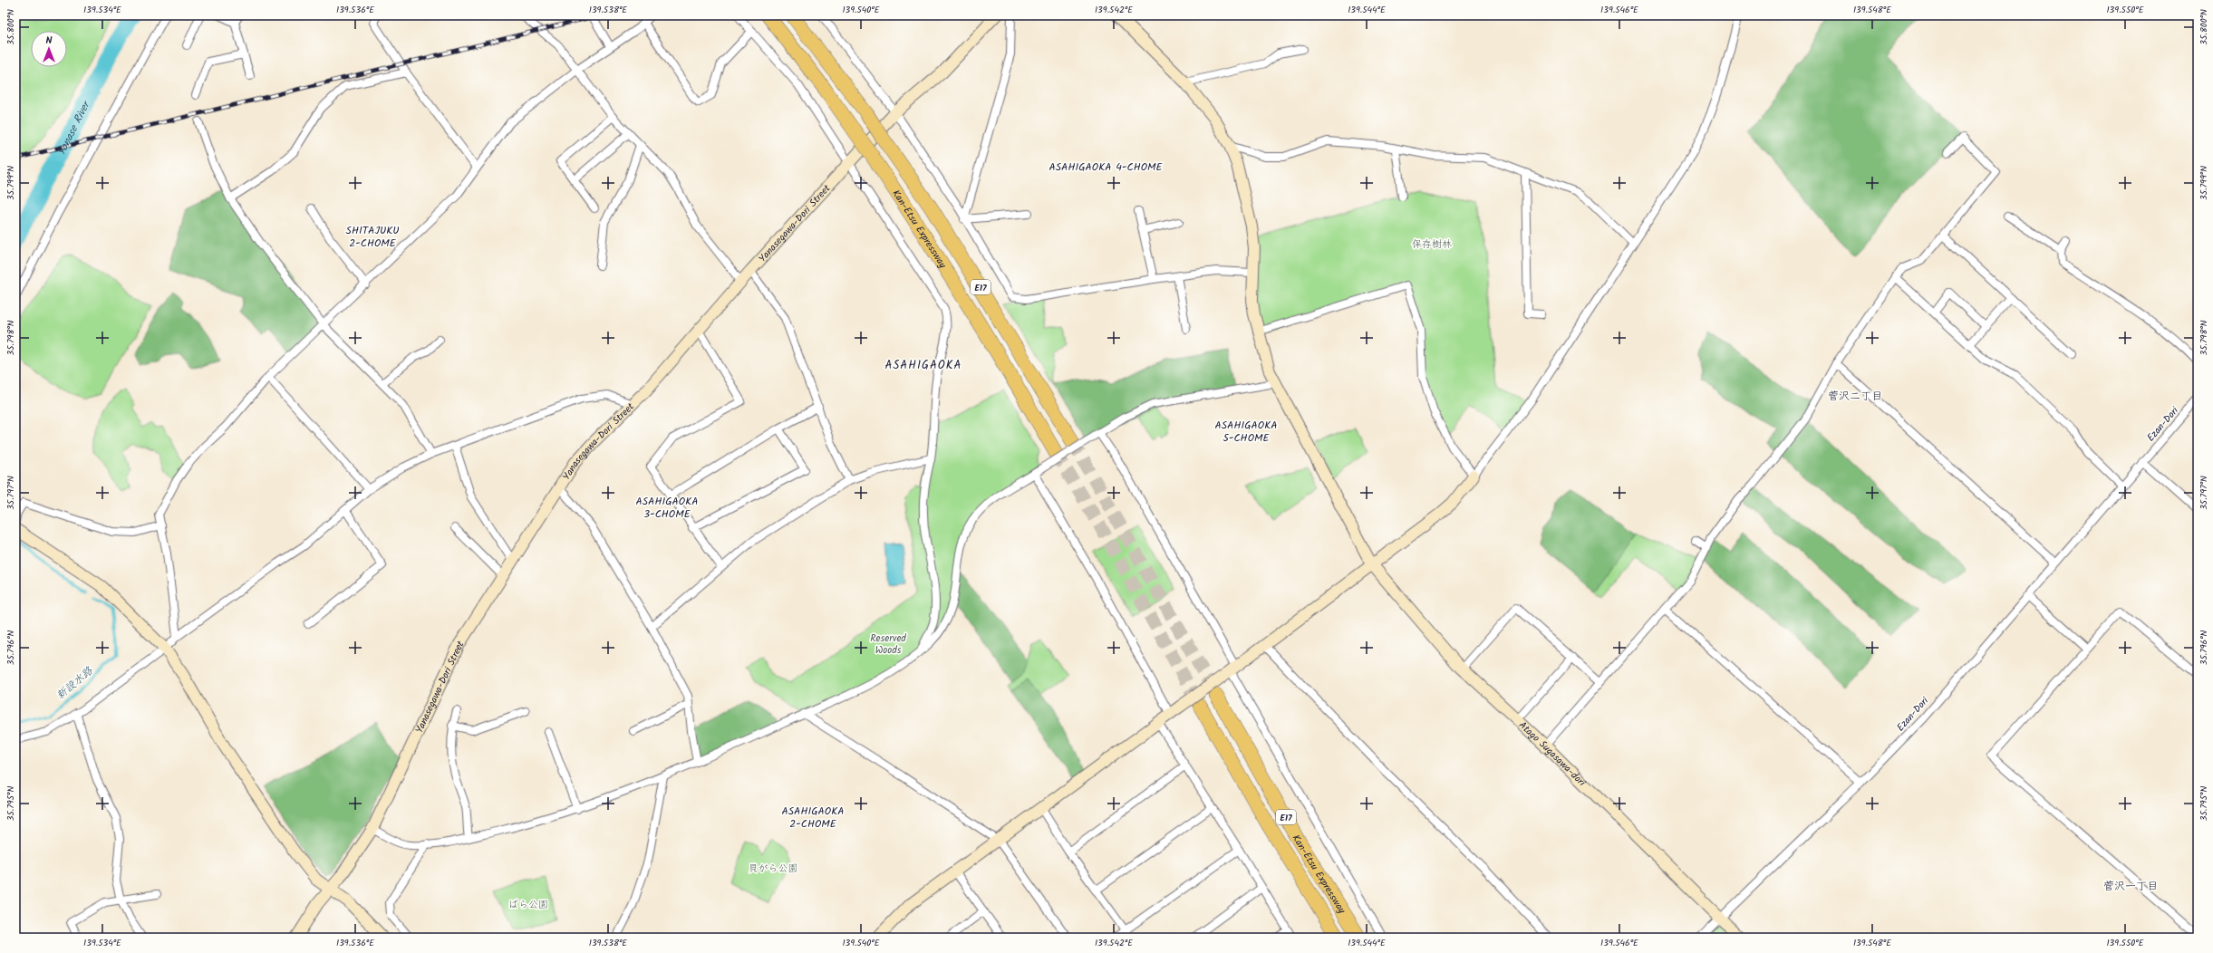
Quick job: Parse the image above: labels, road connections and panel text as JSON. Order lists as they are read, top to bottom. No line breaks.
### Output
{"streets":{"highway":["Kan-Etsu Expressway","E17"],"street":["Yanasegawa-Dori Street","Ezan-Dori","Atago Sugasawa-dori"]},"crossings":[["Ezan-Dori","Atago Sugasawa-dori"]],"districts":["ASAHIGAOKA 4-CHOME","SHITAJUKU 2-CHOME","ASAHIGAOKA","菅沢二丁目","ASAHIGAOKA 5-CHOME","ASAHIGAOKA 3-CHOME","ASAHIGAOKA 2-CHOME","菅沢一丁目"],"water":["Yanase River","新設水路"],"parks":["保存樹林","Reserved Woods","貝がら公園","ばら公園"],"north":"top","coordinates":["139.534°E","139.536°E","139.538°E","139.540°E","139.542°E","139.544°E","139.546°E","139.548°E","139.550°E","35.800°N","35.799°N","35.798°N","35.797°N","35.796°N","35.795°N"]}
